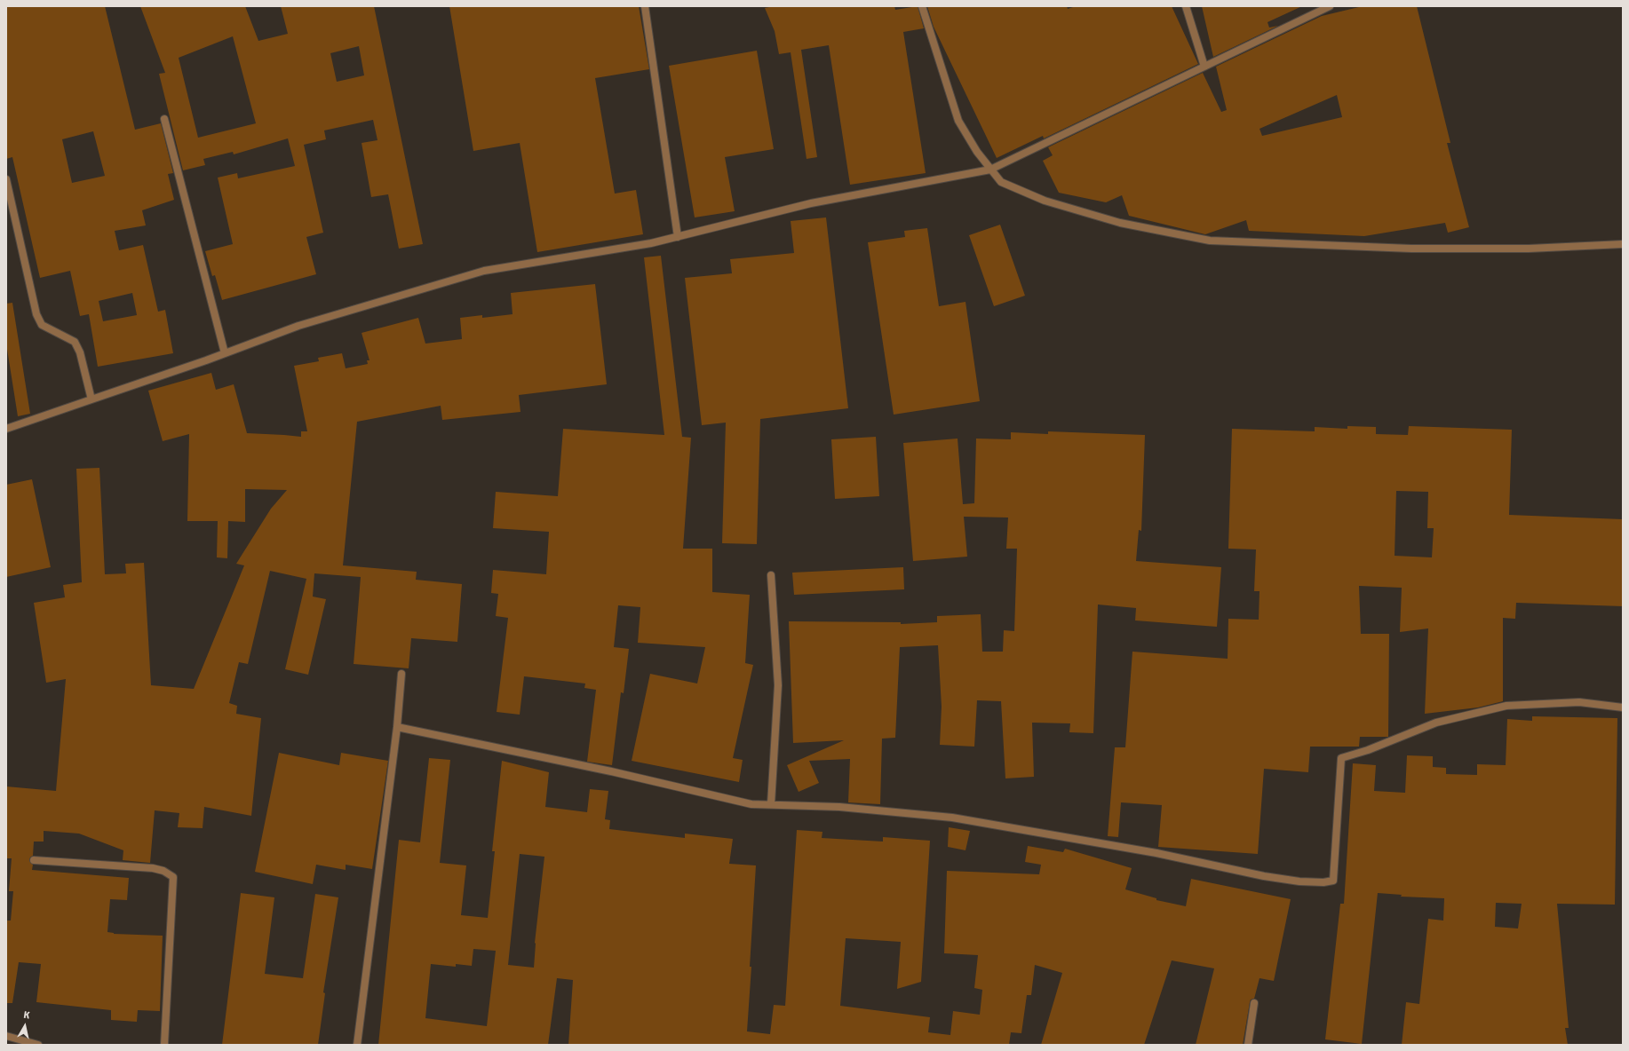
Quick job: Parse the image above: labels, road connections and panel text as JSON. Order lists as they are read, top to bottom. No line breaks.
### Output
{"north":"top"}
